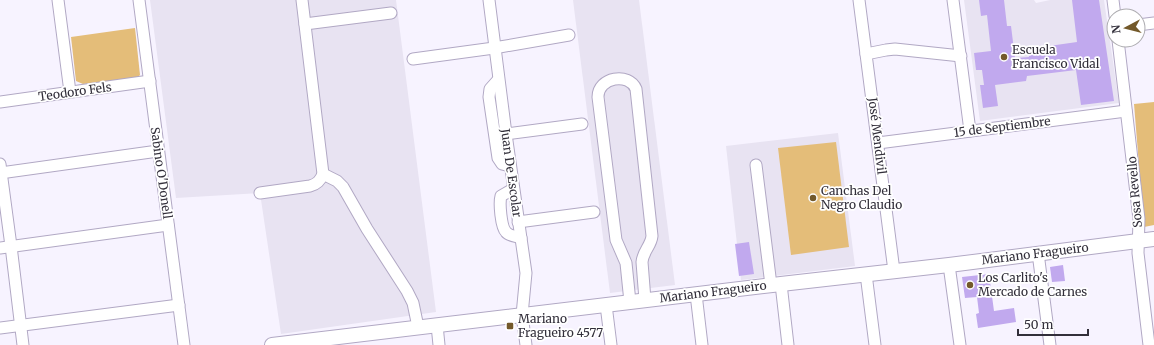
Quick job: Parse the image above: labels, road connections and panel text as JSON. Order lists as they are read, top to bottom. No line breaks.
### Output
{"streets":{"main road":["Mariano Fragueiro"],"street":["Teodoro Fels","15 de Septiembre","José Mendivil","Sabino O'Donell","Juan De Escolar","Sosa Revello"]},"crossings":[["Teodoro Fels","Sabino O'Donell"],["15 de Septiembre","José Mendivil"],["15 de Septiembre","Sosa Revello"],["José Mendivil","Mariano Fragueiro"],["Juan De Escolar","Mariano Fragueiro"],["Sosa Revello","Mariano Fragueiro"]],"places":{"other":["Escuela Francisco Vidal","Canchas Del Negro Claudio","Los Carlito's Mercado de Carnes"],"transit":["Mariano Fragueiro 4577"]},"scale_bar":"50 m","north":"left"}
